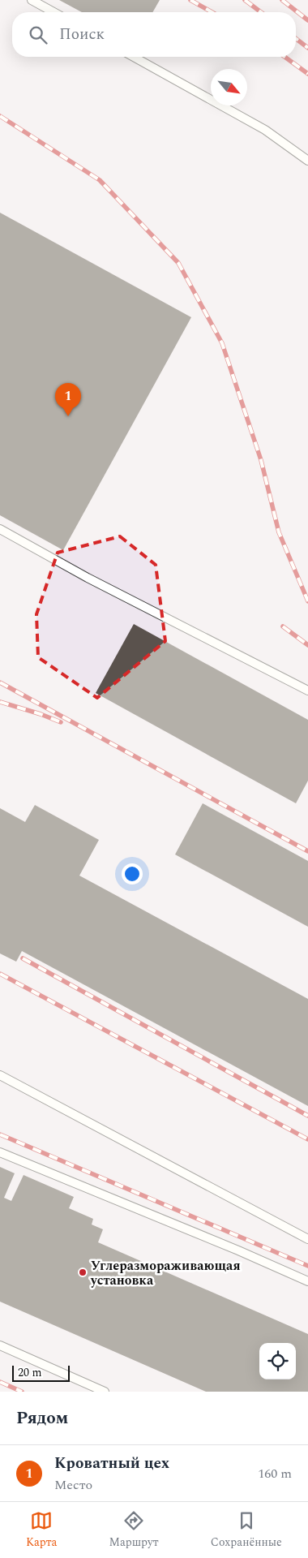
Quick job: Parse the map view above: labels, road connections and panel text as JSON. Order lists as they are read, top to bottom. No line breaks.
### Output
{"places":["Углеразмораживающая установка"],"scale_bar":"20 m","north":"bottom right","page":{"search":"Поиск","pins":"1","scale":"20 m","heading":"Рядом","list":[{"mark":"1","name":"Кроватный цех","note":"Место","value":"160 m"}],"nav":["Карта","Маршрут","Сохранённые"]}}
